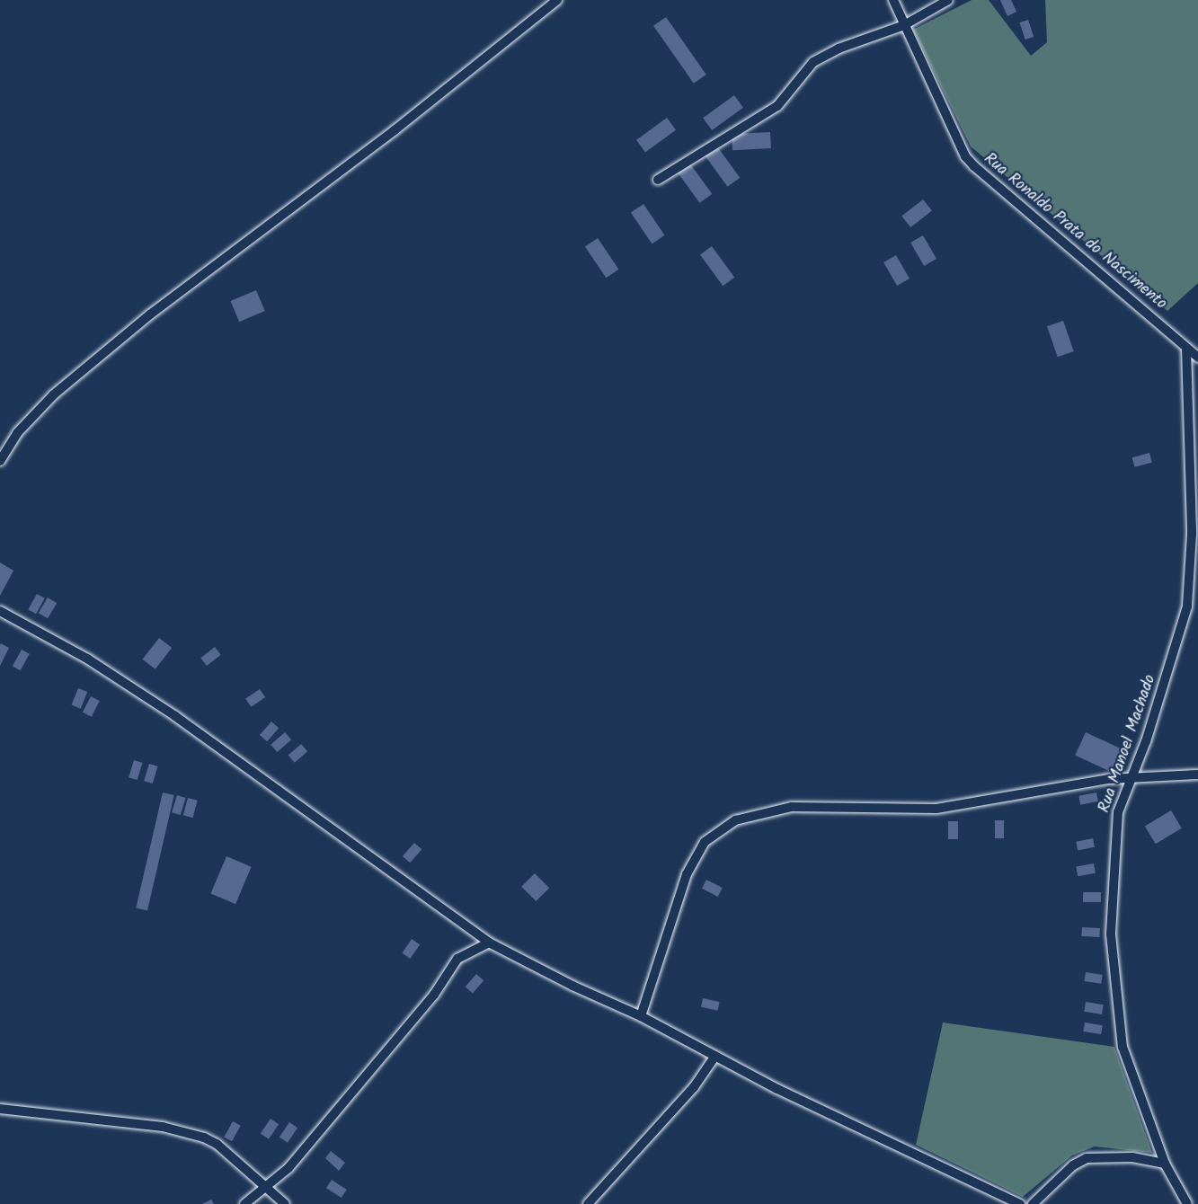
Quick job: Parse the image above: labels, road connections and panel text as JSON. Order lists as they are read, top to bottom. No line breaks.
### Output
{"streets":{"street":["Rua Ronaldo Prata do Nascimento","Rua Manoel Machado"]},"crossings":[["Rua Ronaldo Prata do Nascimento","Rua Manoel Machado"]]}
